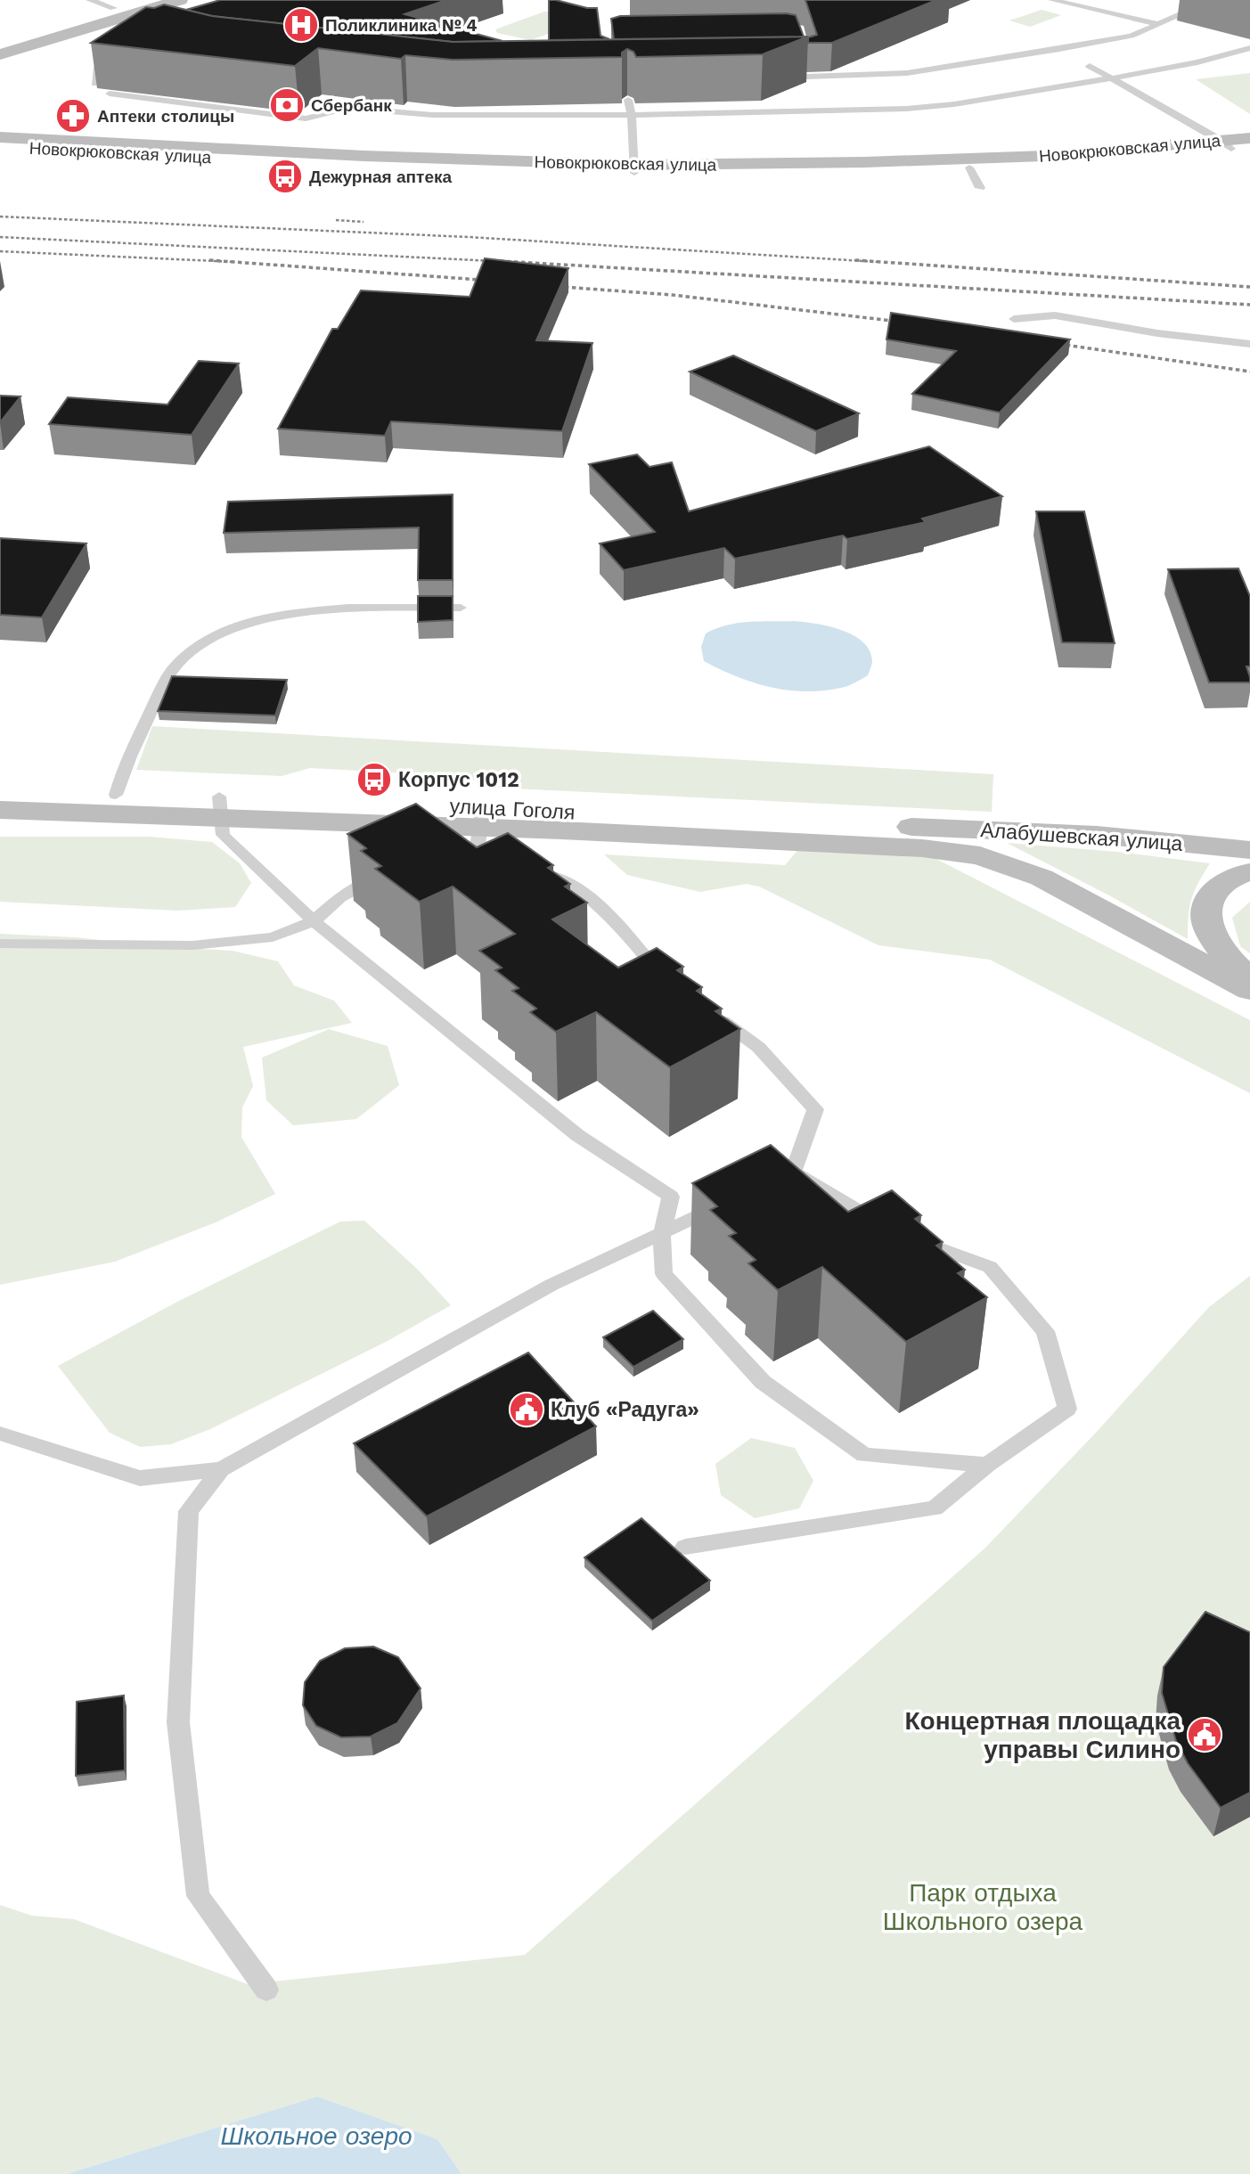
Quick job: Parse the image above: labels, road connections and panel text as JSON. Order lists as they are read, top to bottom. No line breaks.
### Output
{"streets":{"main road":["Новокрюковская улица","улица Гоголя","Алабушевская улица"]},"crossings":[["улица Гоголя","Алабушевская улица"]],"water":["Школьное озеро"],"parks":["Парк отдыха Школьного озера"],"places":{"hospital":["Поликлиника № 4"],"bank":["Сбербанк"],"pharmacy":["Аптеки столицы"],"bus stop":["Дежурная аптека","Корпус 1012"],"public building":["Клуб «Радуга»","Концертная площадка управы Силино"]}}
